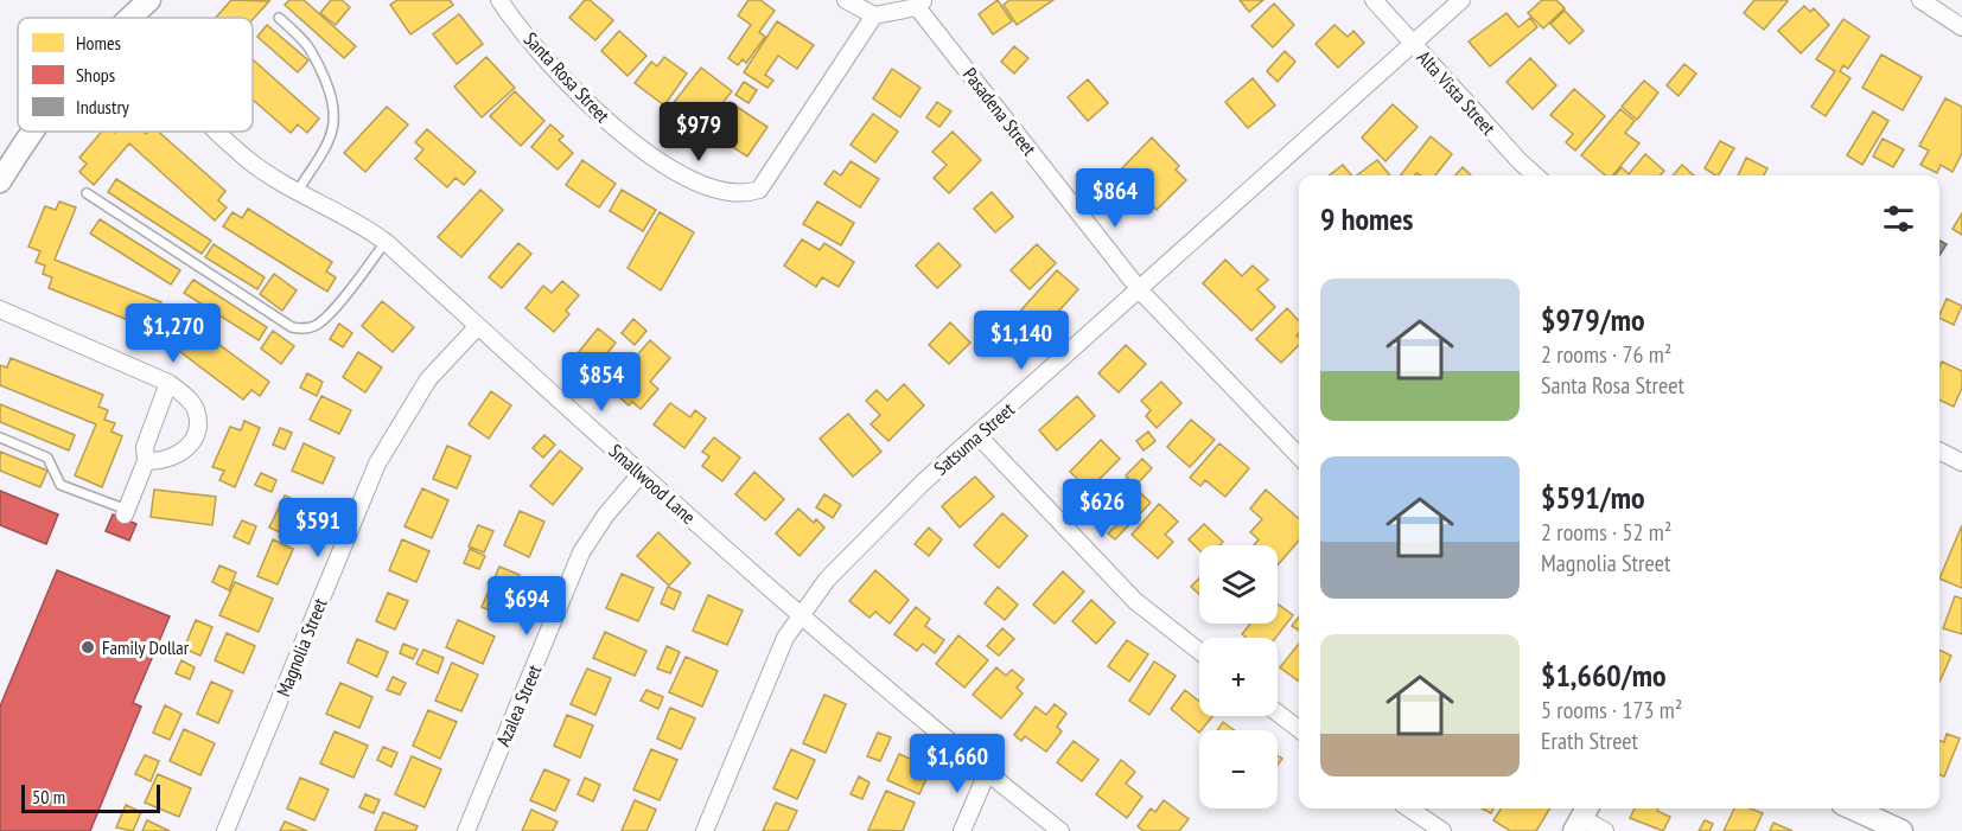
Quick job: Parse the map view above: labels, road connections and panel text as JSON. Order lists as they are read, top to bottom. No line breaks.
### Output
{"streets":{"street":["Santa Rosa Street","Alta Vista Street","Pasadena Street","Satsuma Street","Smallwood Lane","Magnolia Street","Azalea Street"]},"crossings":[["Santa Rosa Street","Pasadena Street"],["Alta Vista Street","Satsuma Street"],["Pasadena Street","Satsuma Street"],["Satsuma Street","Smallwood Lane"],["Smallwood Lane","Magnolia Street"],["Smallwood Lane","Azalea Street"]],"places":["Family Dollar"],"legend":["Homes","Shops","Industry"],"scale_bar":"50 m","page":{"price":["$979","$864","$1,270","$1,140","$854","$626","$591","$694","$1,660"],"heading":"9 homes","list":[{"name":"$979/mo","note":"2 rooms · 76 m² · Santa Rosa Street"},{"name":"$591/mo","note":"2 rooms · 52 m² · Magnolia Street"},{"name":"$1,660/mo","note":"5 rooms · 173 m² · Erath Street"}],"map_buttons":["+","−"],"scale":"50 m"}}
